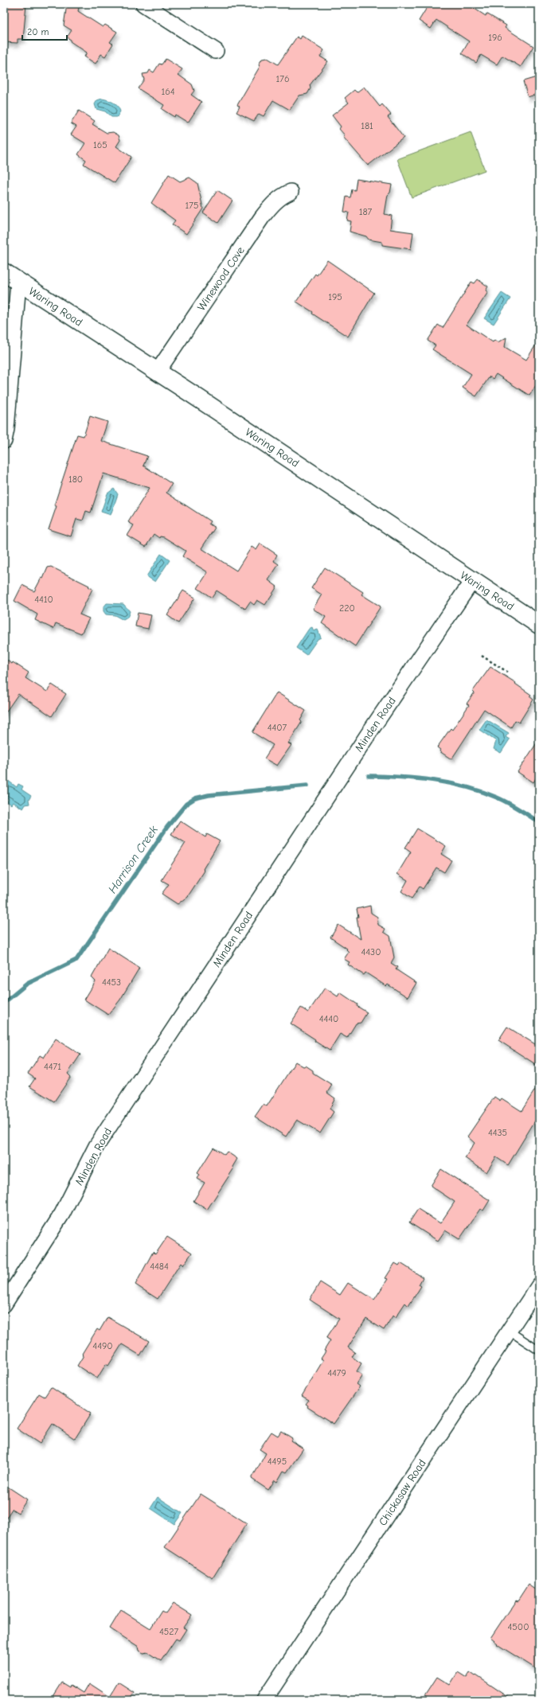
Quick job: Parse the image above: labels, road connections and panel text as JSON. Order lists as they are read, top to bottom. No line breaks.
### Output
{"streets":{"main road":["Waring Road"],"street":["Winewood Cove","Minden Road","Chickasaw Road"]},"crossings":[["Winewood Cove","Waring Road"],["Waring Road","Minden Road"]],"water":["Harrison Creek"],"house_numbers":["196","176","164","181","165","175","187","195","180","4410","220","4407","4430","4453","4440","4471","4435","4484","4490","4479","4495","4500","4527"],"scale_bar":"20 m"}
